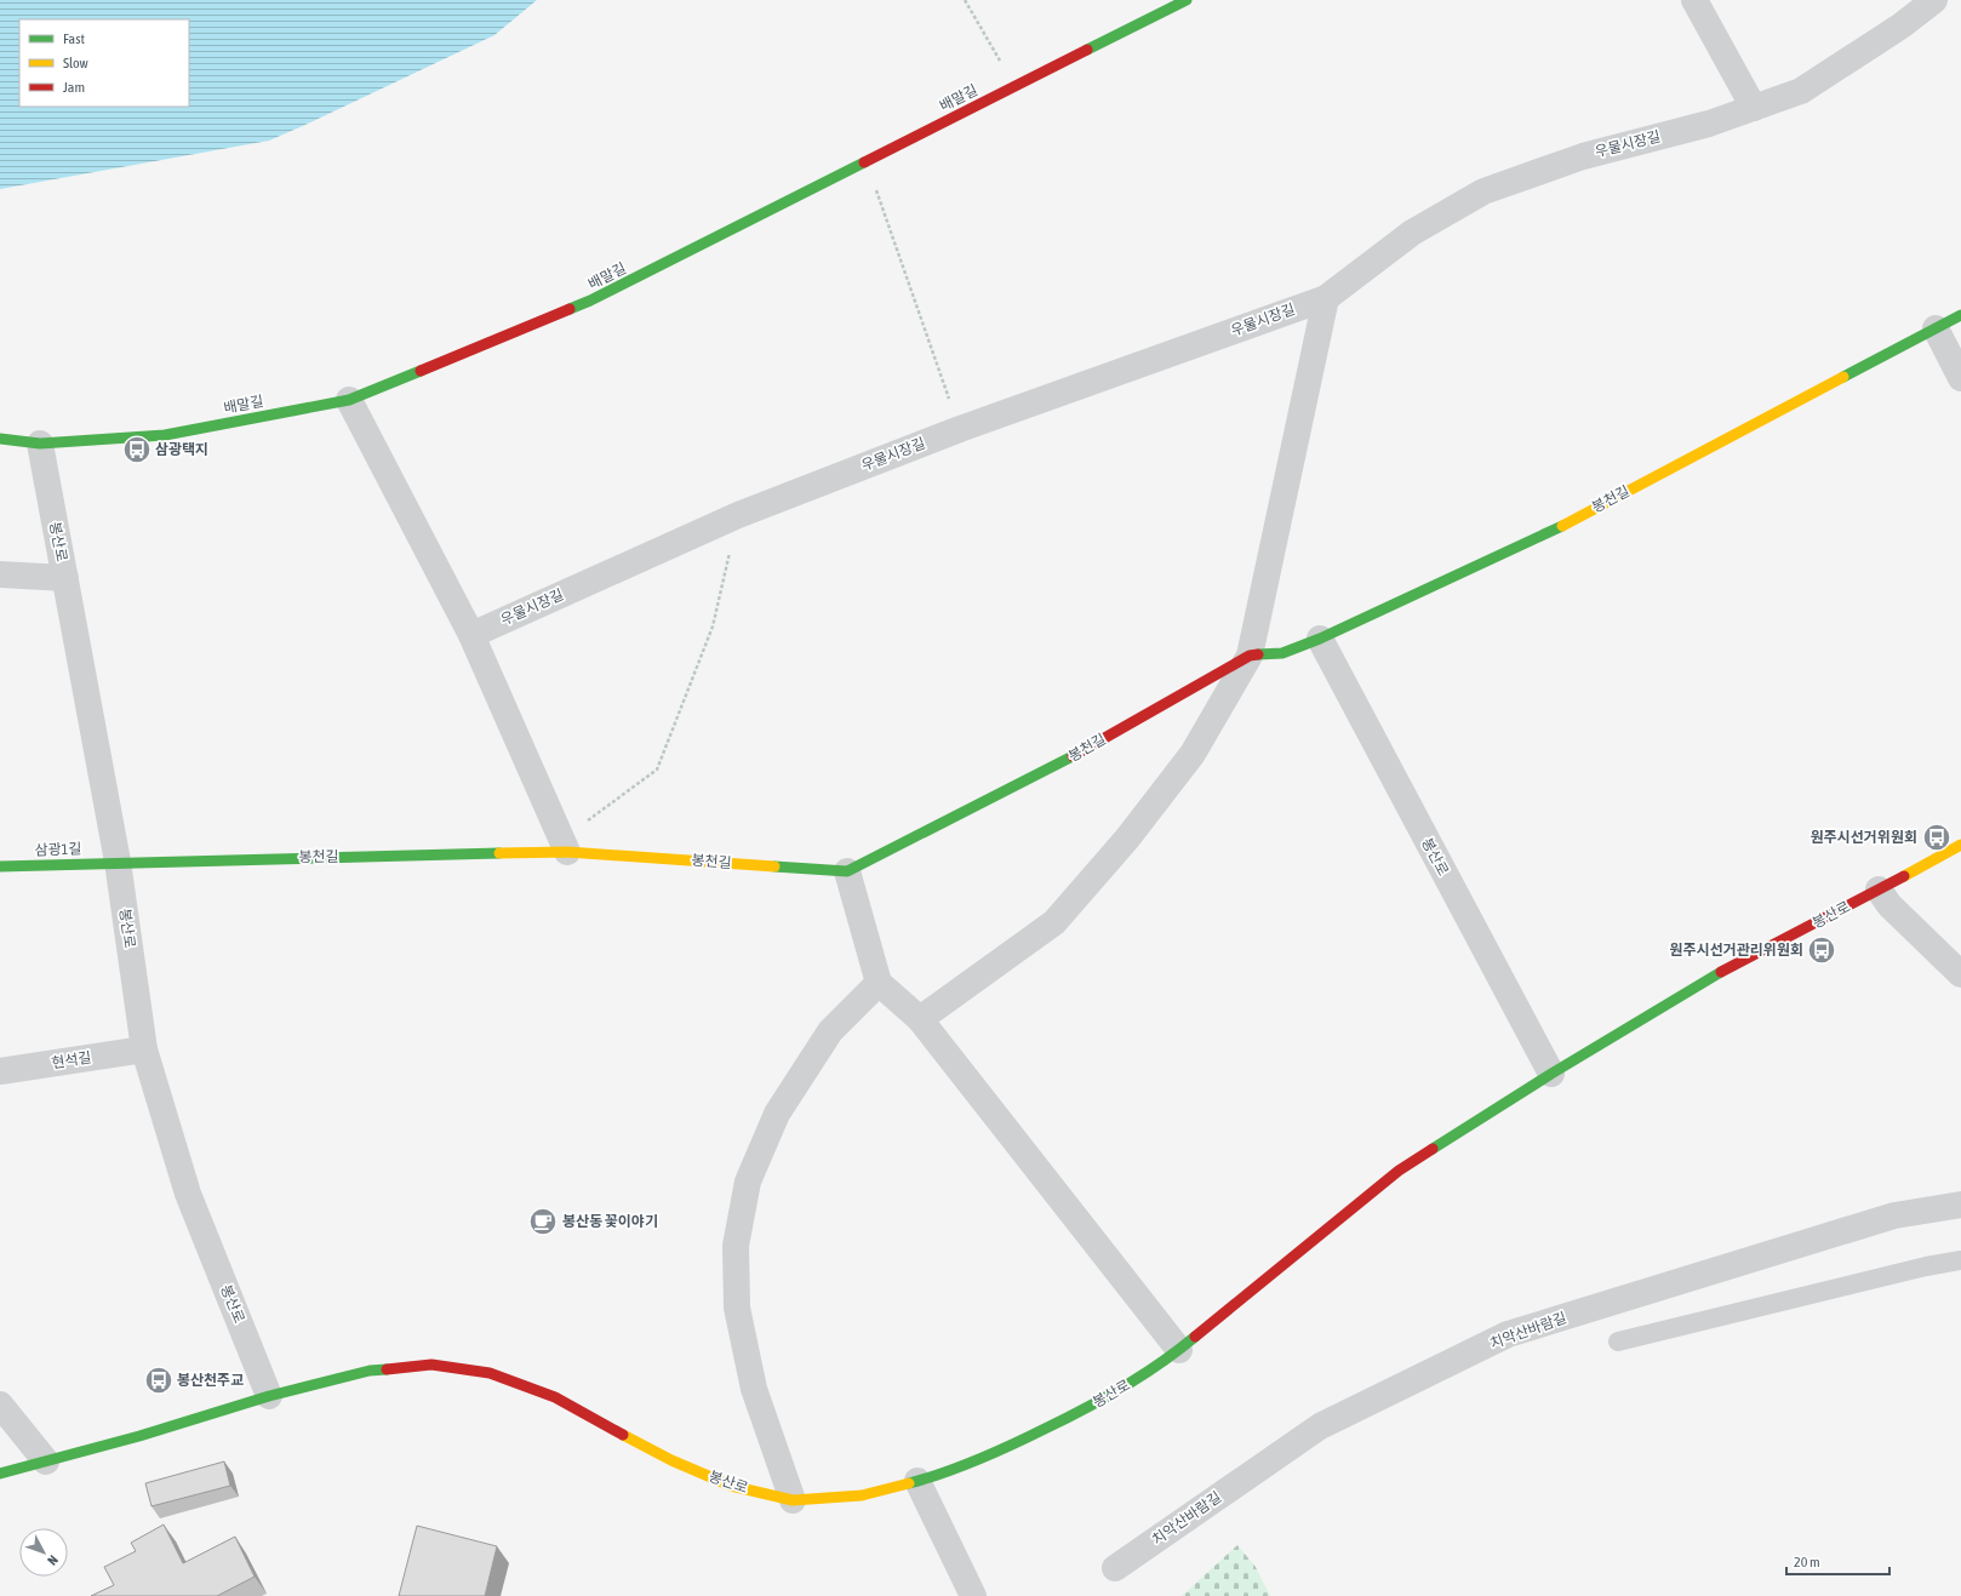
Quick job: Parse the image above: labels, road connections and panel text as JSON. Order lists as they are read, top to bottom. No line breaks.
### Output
{"streets":{"street":["배말길","우물시장길","봉천길","봉산로","삼광1길","현석길","치악산바람길"]},"crossings":[["배말길","봉산로"],["봉천길","봉산로"],["봉천길","삼광1길"],["봉산로","삼광1길"],["봉산로","현석길"]],"places":{"bus stop":["삼광택지","원주시선거위원회","원주시선거관리위원회","봉산천주교"],"cafe":["봉산동 꽃이야기"]},"legend":["Fast","Slow","Jam"],"scale_bar":"20 m","north":"bottom right"}
